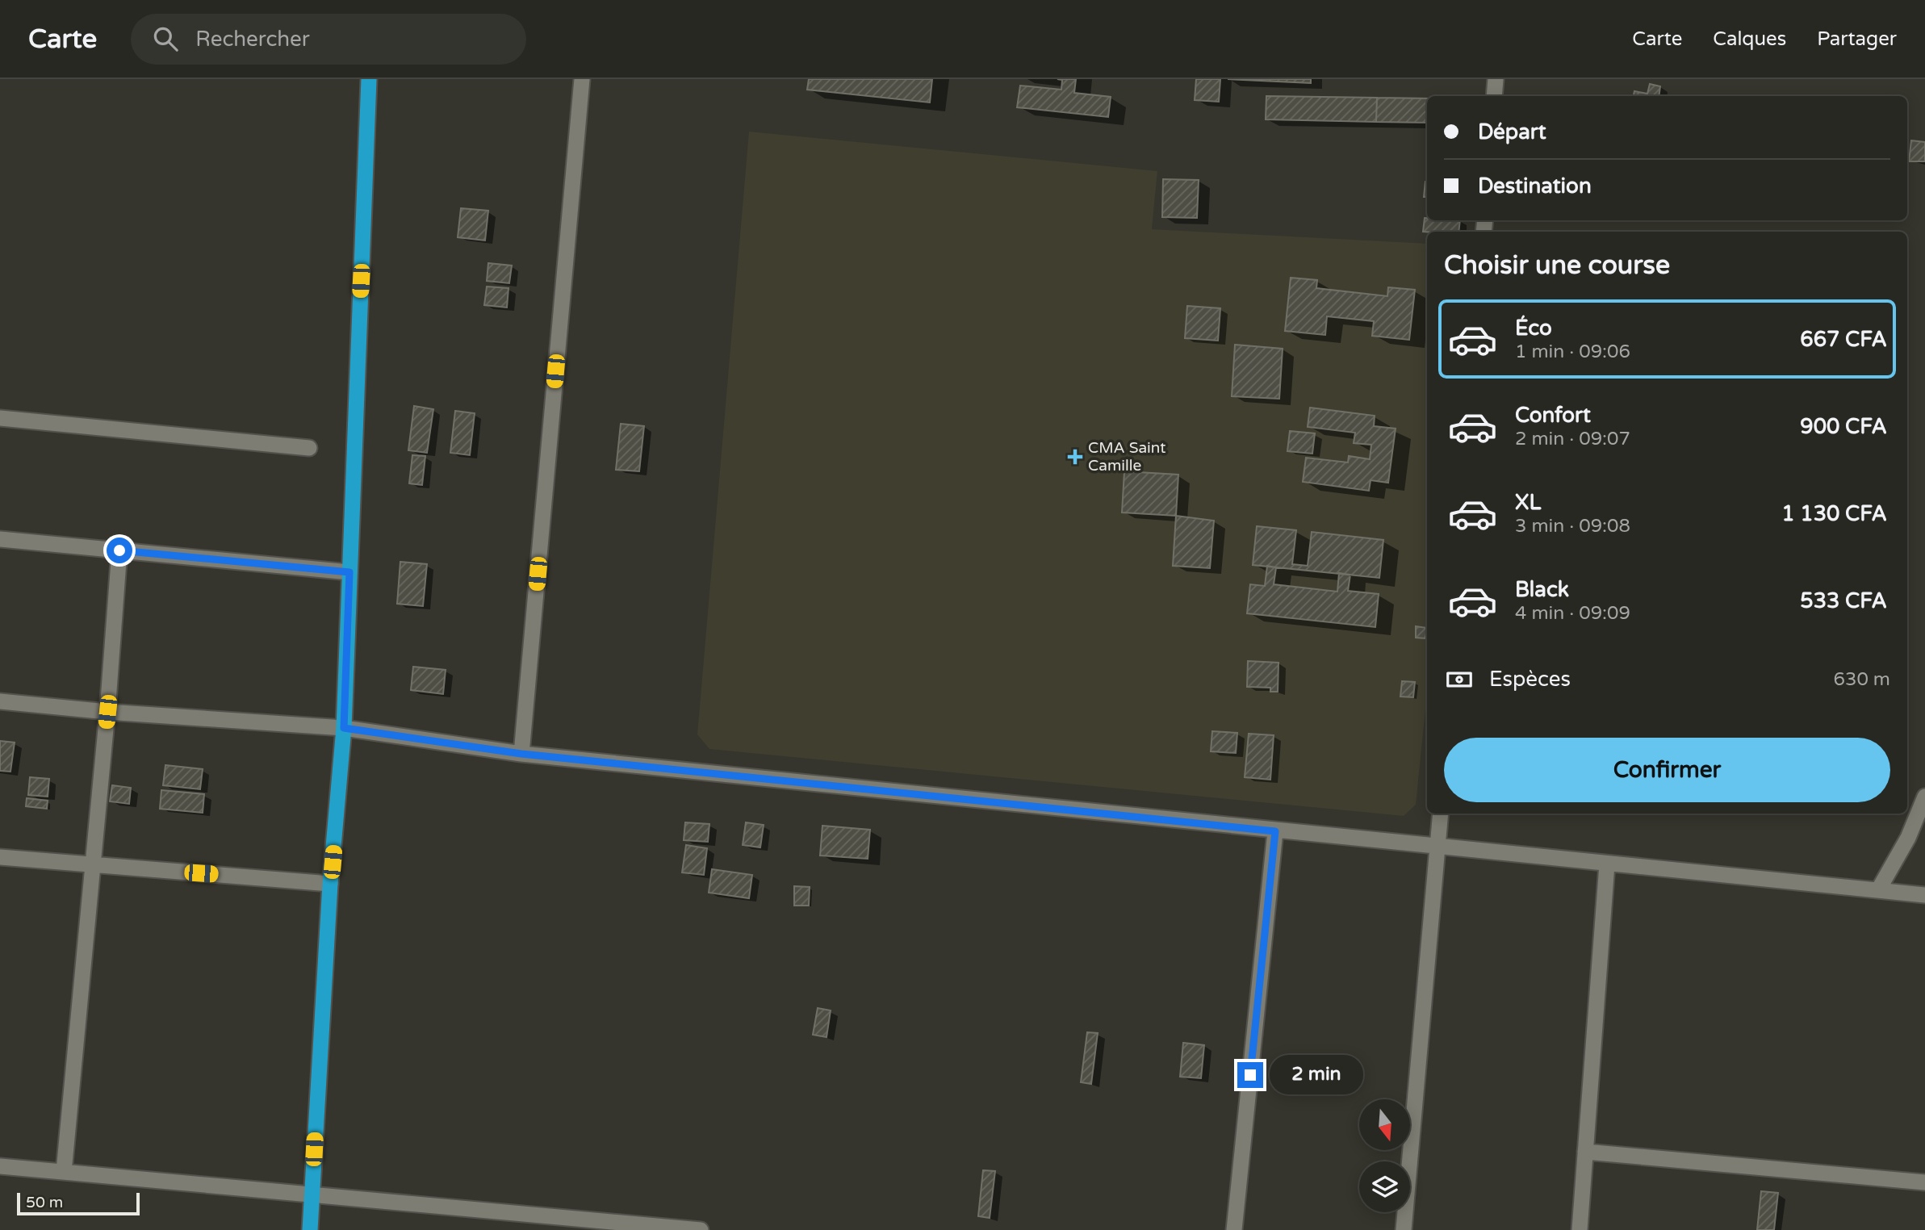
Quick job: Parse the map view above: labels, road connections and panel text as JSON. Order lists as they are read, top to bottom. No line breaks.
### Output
{"places":{"health":["CMA Saint Camille"]},"scale_bar":"50 m","north":"bottom","page":{"header":"Carte","search":"Rechercher","nav":["Carte","Calques","Partager"],"banner":["Départ","Destination"],"heading":"Choisir une course","list":[{"name":"Éco","note":"1 min · 09:06","value":"667 CFA"},{"name":"Confort","note":"2 min · 09:07","value":"900 CFA"},{"name":"XL","note":"3 min · 09:08","value":"1 130 CFA"},{"name":"Black","note":"4 min · 09:09","value":"533 CFA"}],"pay":["Espèces","630 m"],"buttons":"Confirmer","bubble":"2 min","scale":"50 m"}}
